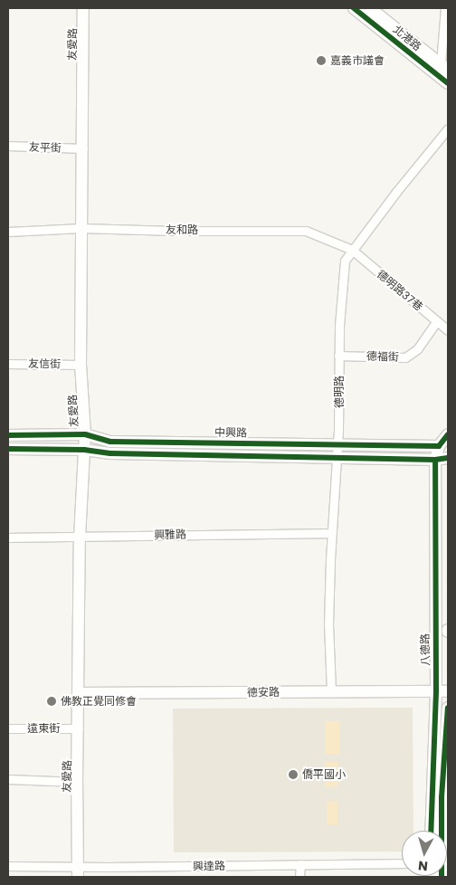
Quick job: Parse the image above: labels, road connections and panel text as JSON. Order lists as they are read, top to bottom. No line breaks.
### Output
{"streets":{"street":["北港路","友愛路","友平街","友和路","德明路37巷","德福街","友信街","德明路","中興路","興雅路","八德路","德安路","遠東街","興達路"]},"crossings":[["友愛路","友平街"],["友愛路","友和路"],["友愛路","友信街"],["友愛路","中興路"],["友愛路","興雅路"],["友愛路","德安路"],["友愛路","遠東街"],["友愛路","興達路"],["友和路","德明路37巷"],["友和路","德明路"],["德明路37巷","德福街"],["德明路37巷","德明路"],["德福街","德明路"],["德明路","中興路"],["德明路","興雅路"],["德明路","德安路"],["中興路","八德路"],["八德路","德安路"]],"places":["嘉義市議會","佛教正覺同修會","僑平國小"],"north":"bottom"}
